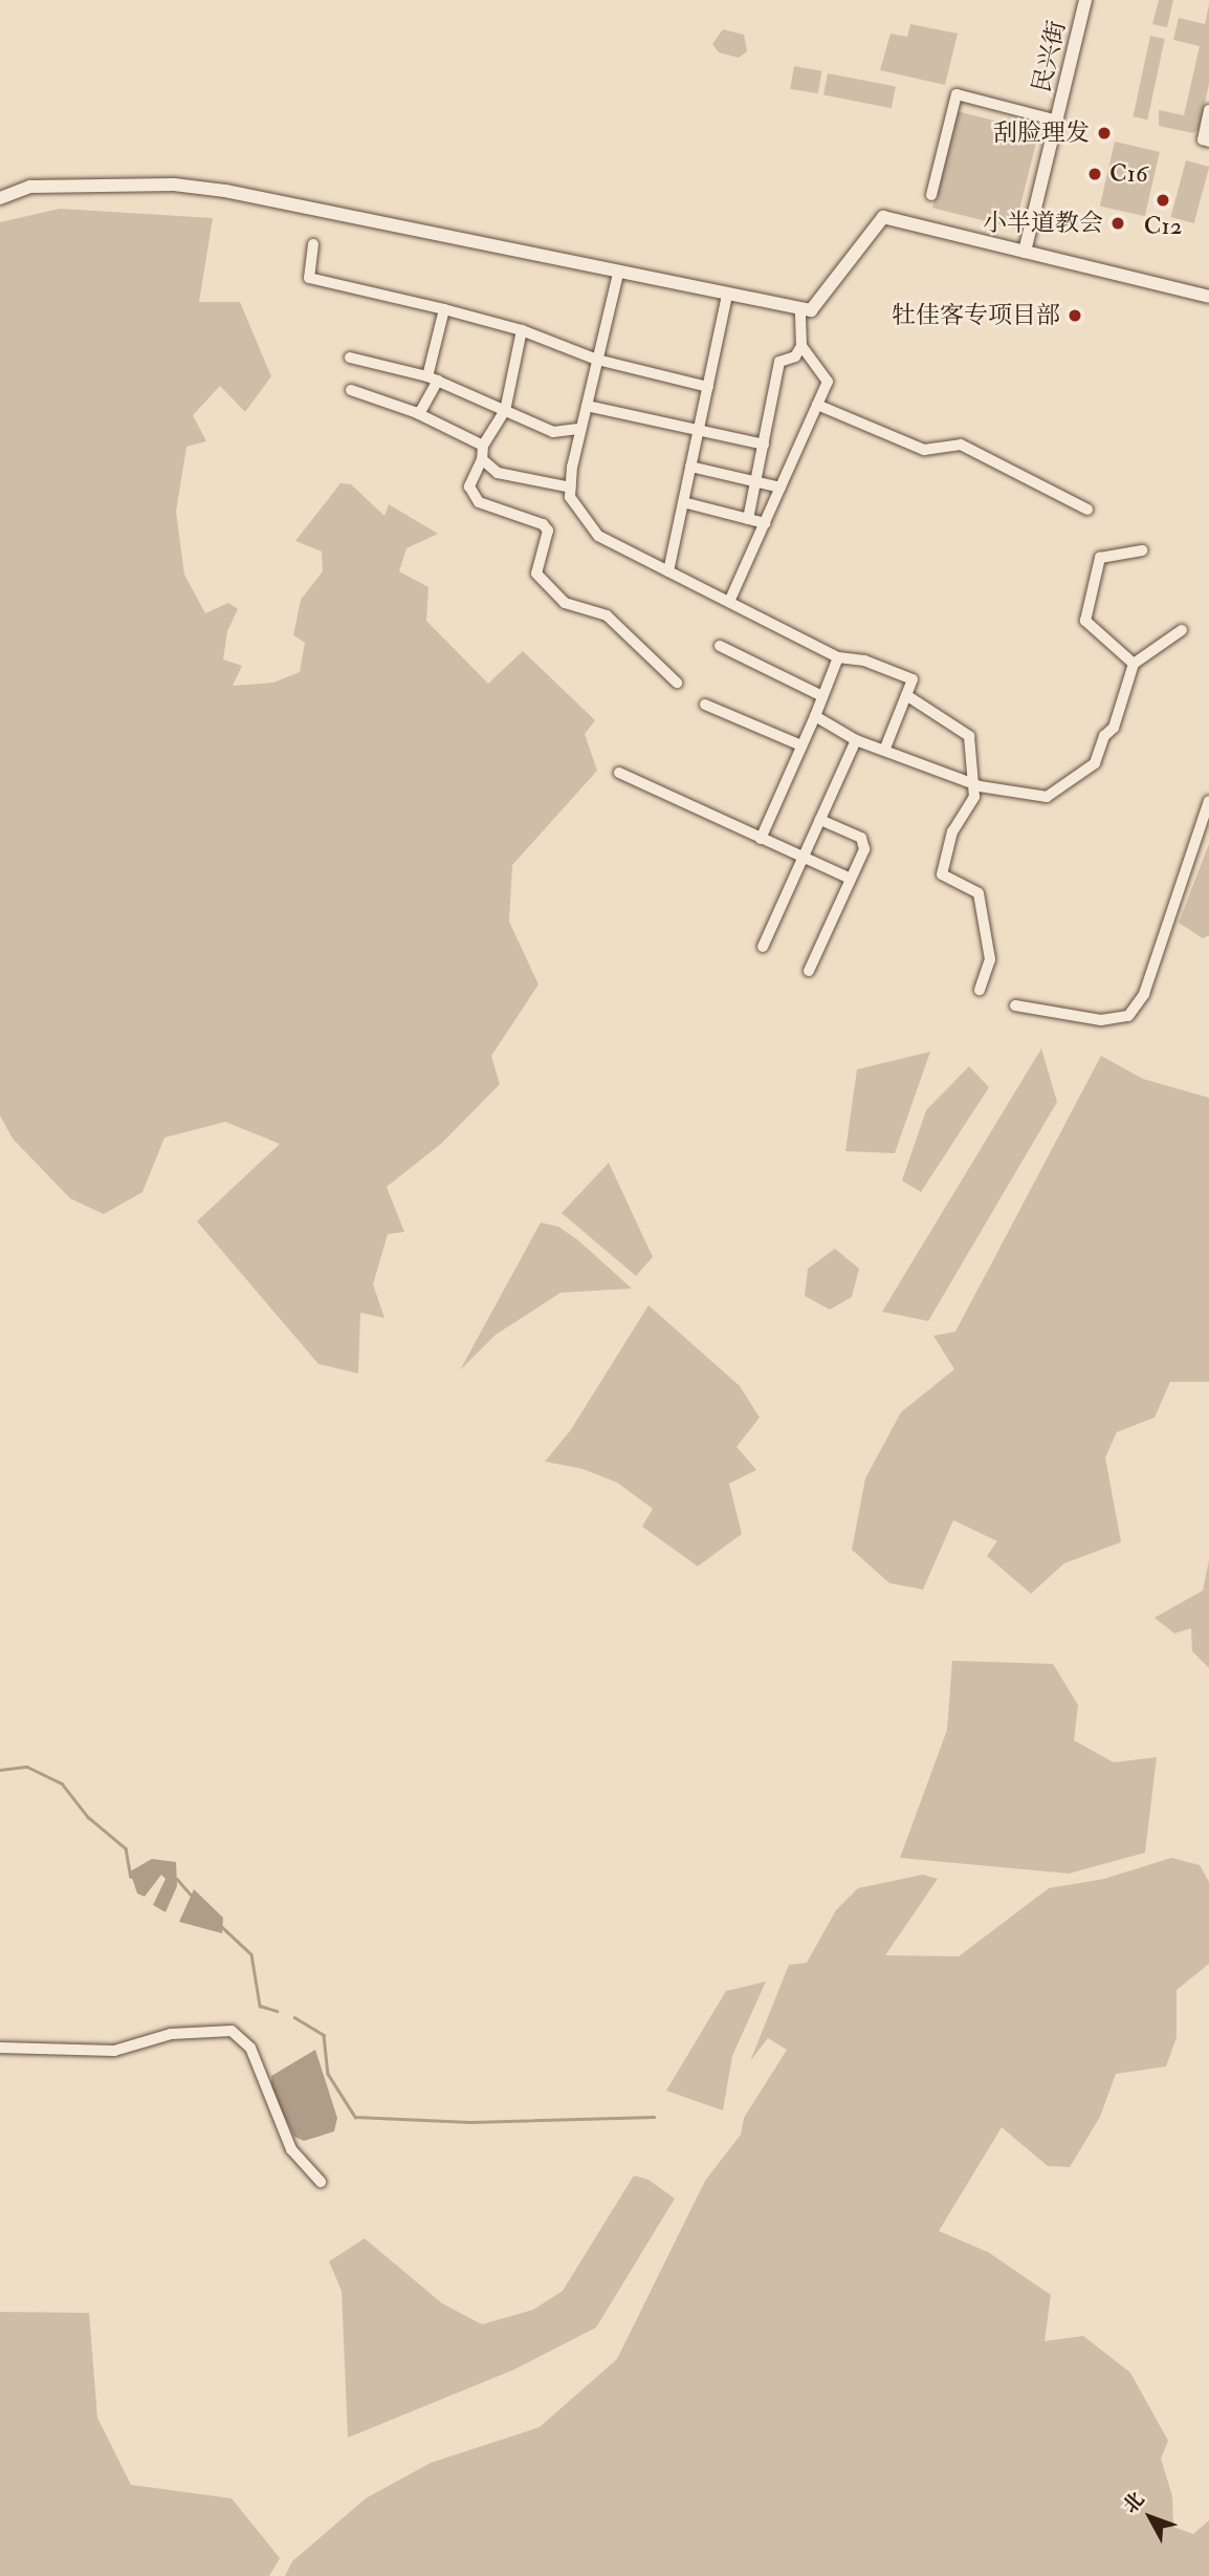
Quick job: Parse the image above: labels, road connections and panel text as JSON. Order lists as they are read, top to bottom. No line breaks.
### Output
{"streets":{"street":["民兴街"]},"places":["刮脸理发","C16","C12","小半道教会","牡佳客专项目部"],"north":"top left"}
